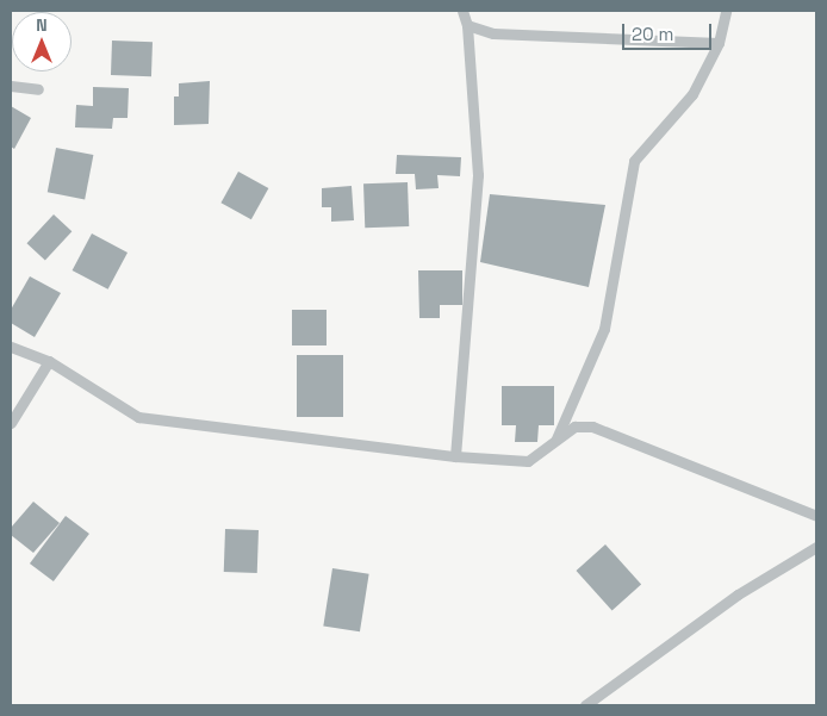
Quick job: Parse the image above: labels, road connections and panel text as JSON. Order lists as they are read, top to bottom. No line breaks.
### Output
{"scale_bar":"20 m","north":"top"}
